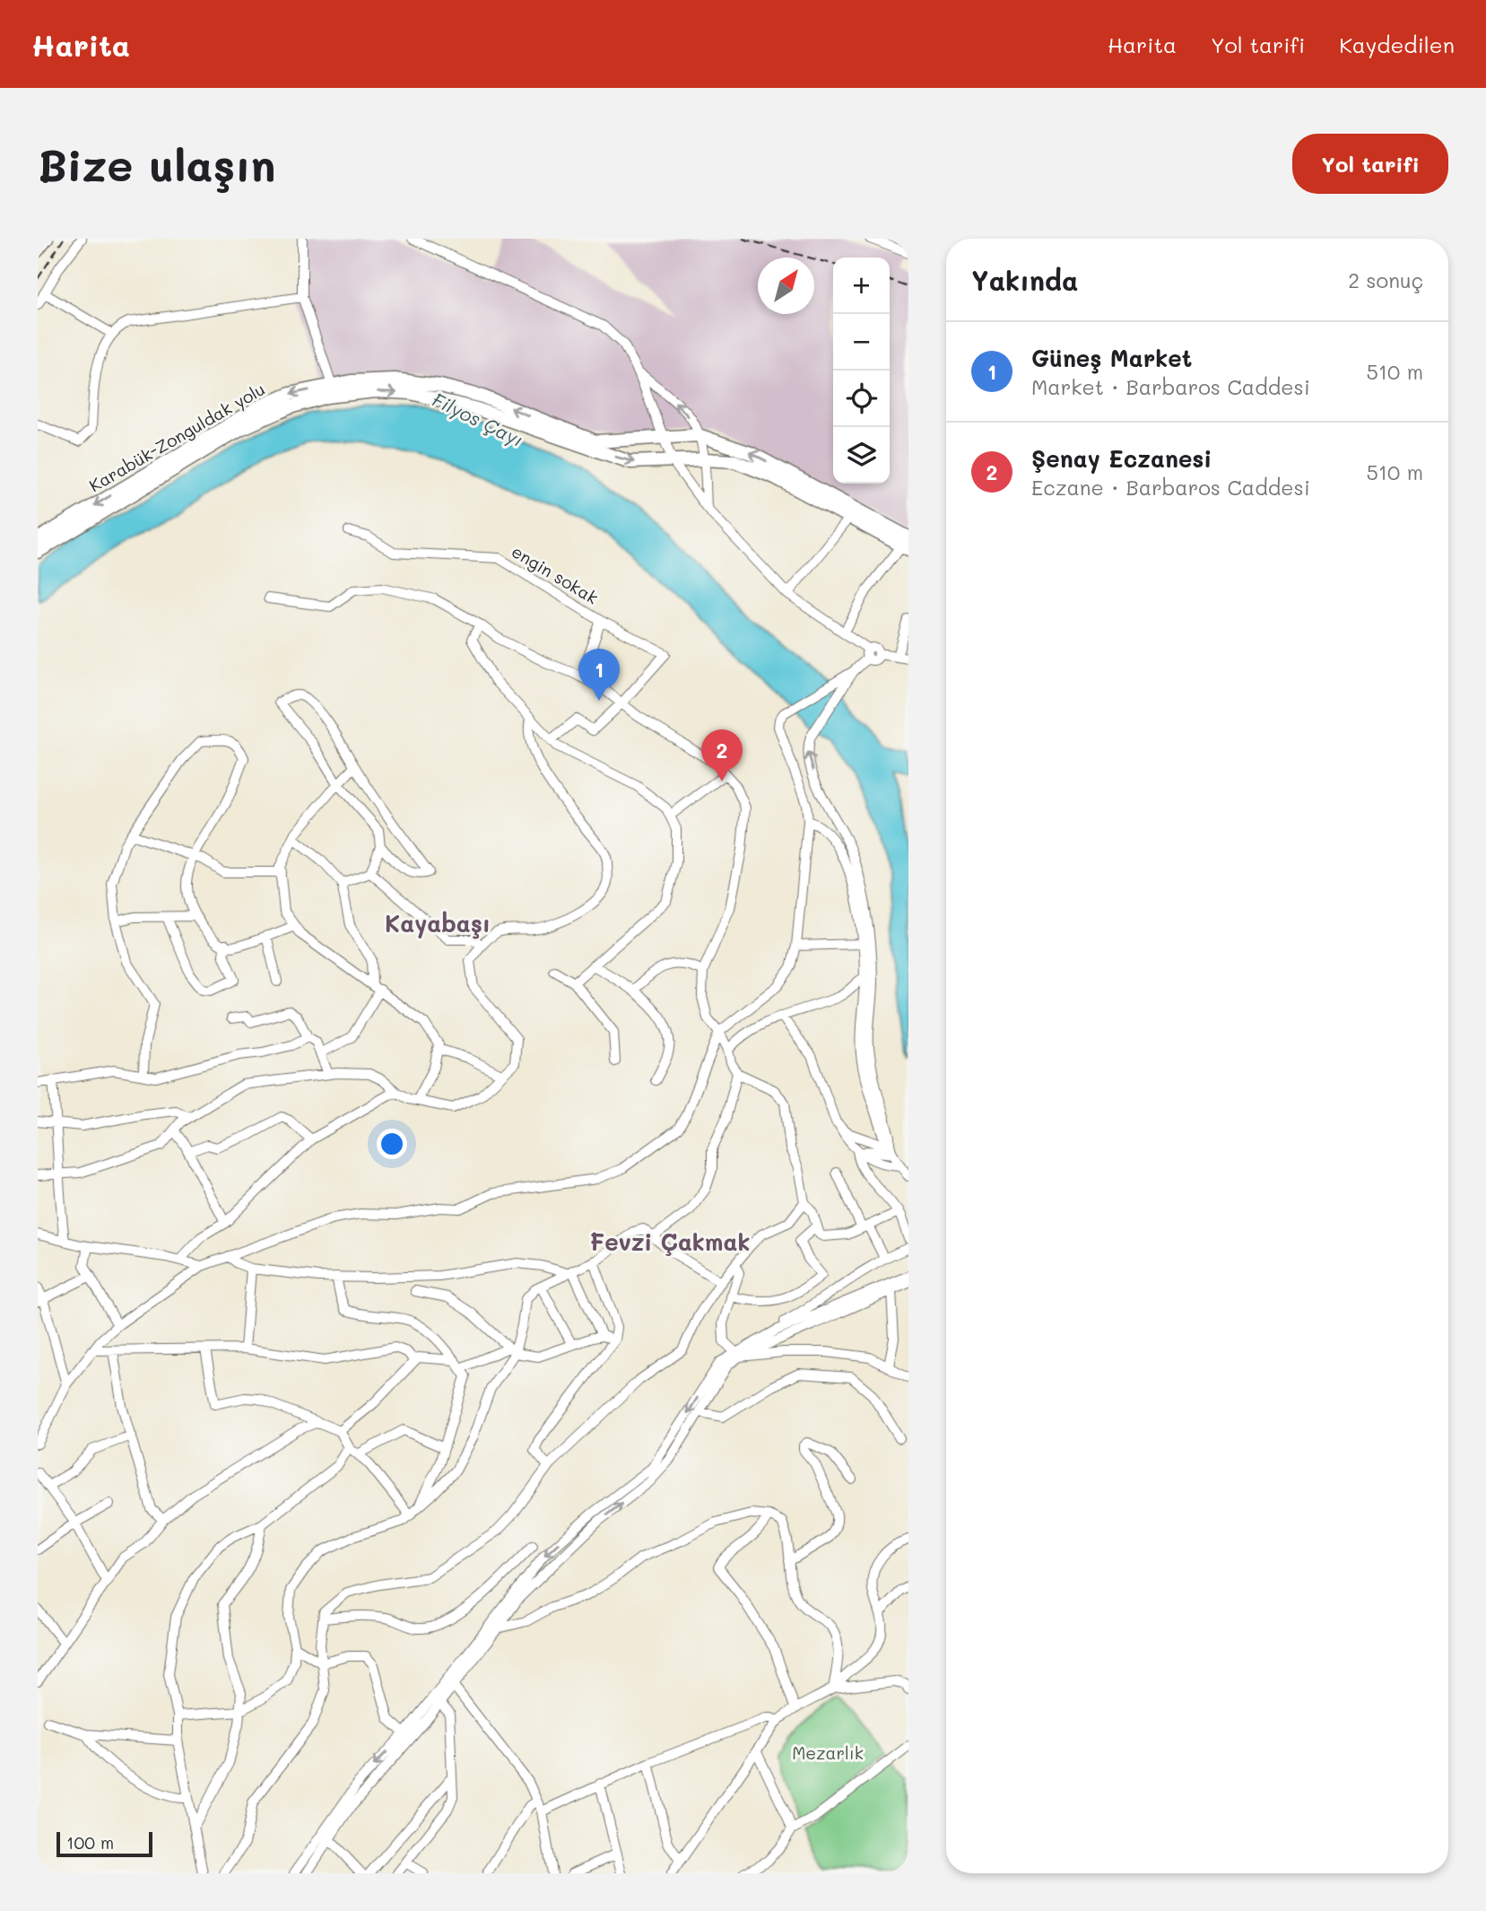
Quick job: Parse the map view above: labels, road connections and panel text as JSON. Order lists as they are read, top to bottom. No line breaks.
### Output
{"streets":{"highway":["Karabük-Zonguldak yolu"],"street":["engin sokak"]},"districts":["Kayabaşı","Fevzi Çakmak"],"water":["Filyos Çayı"],"parks":["Mezarlık"],"scale_bar":"100 m","north":"top right","page":{"header":"Harita","nav":["Harita","Yol tarifi","Kaydedilen"],"buttons":"Yol tarifi","title":"Bize ulaşın","heading":["Yakında","2 sonuç"],"map_buttons":["+","−"],"list":[{"mark":"1","name":"Güneş Market","note":"Market · Barbaros Caddesi","value":"510 m"},{"mark":"2","name":"Şenay Eczanesi","note":"Eczane · Barbaros Caddesi","value":"510 m"}],"pins":["1","2"],"scale":"100 m"}}
